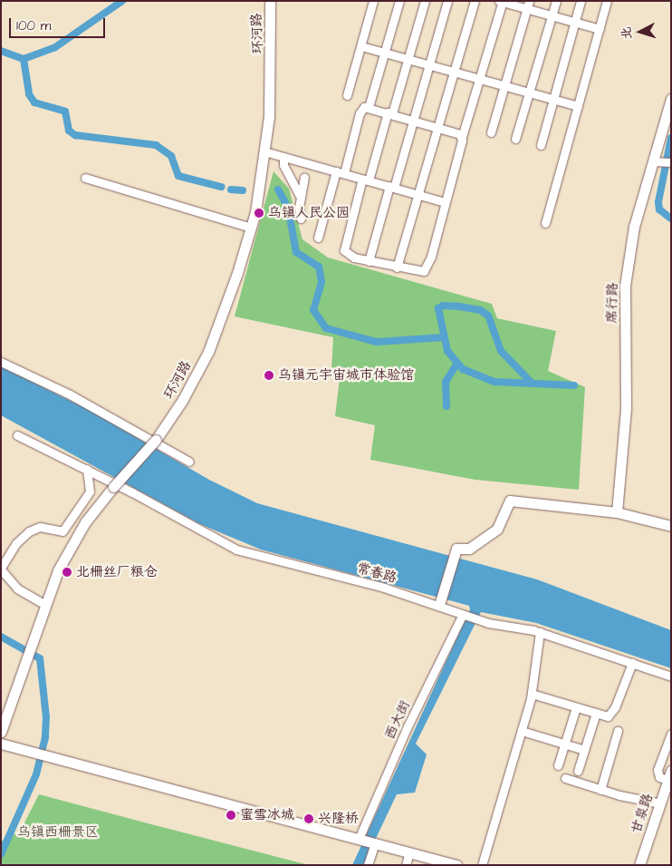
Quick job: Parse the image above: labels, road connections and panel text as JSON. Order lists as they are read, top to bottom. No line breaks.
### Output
{"streets":{"street":["环河路","席行路","常春路","西大街","甘泉路"]},"crossings":[["常春路","西大街"]],"parks":["乌镇西栅景区"],"places":["乌镇人民公园","乌镇元宇宙城市体验馆","北栅丝厂粮仓","蜜雪冰城","兴隆桥"],"scale_bar":"100 m","north":"left"}
